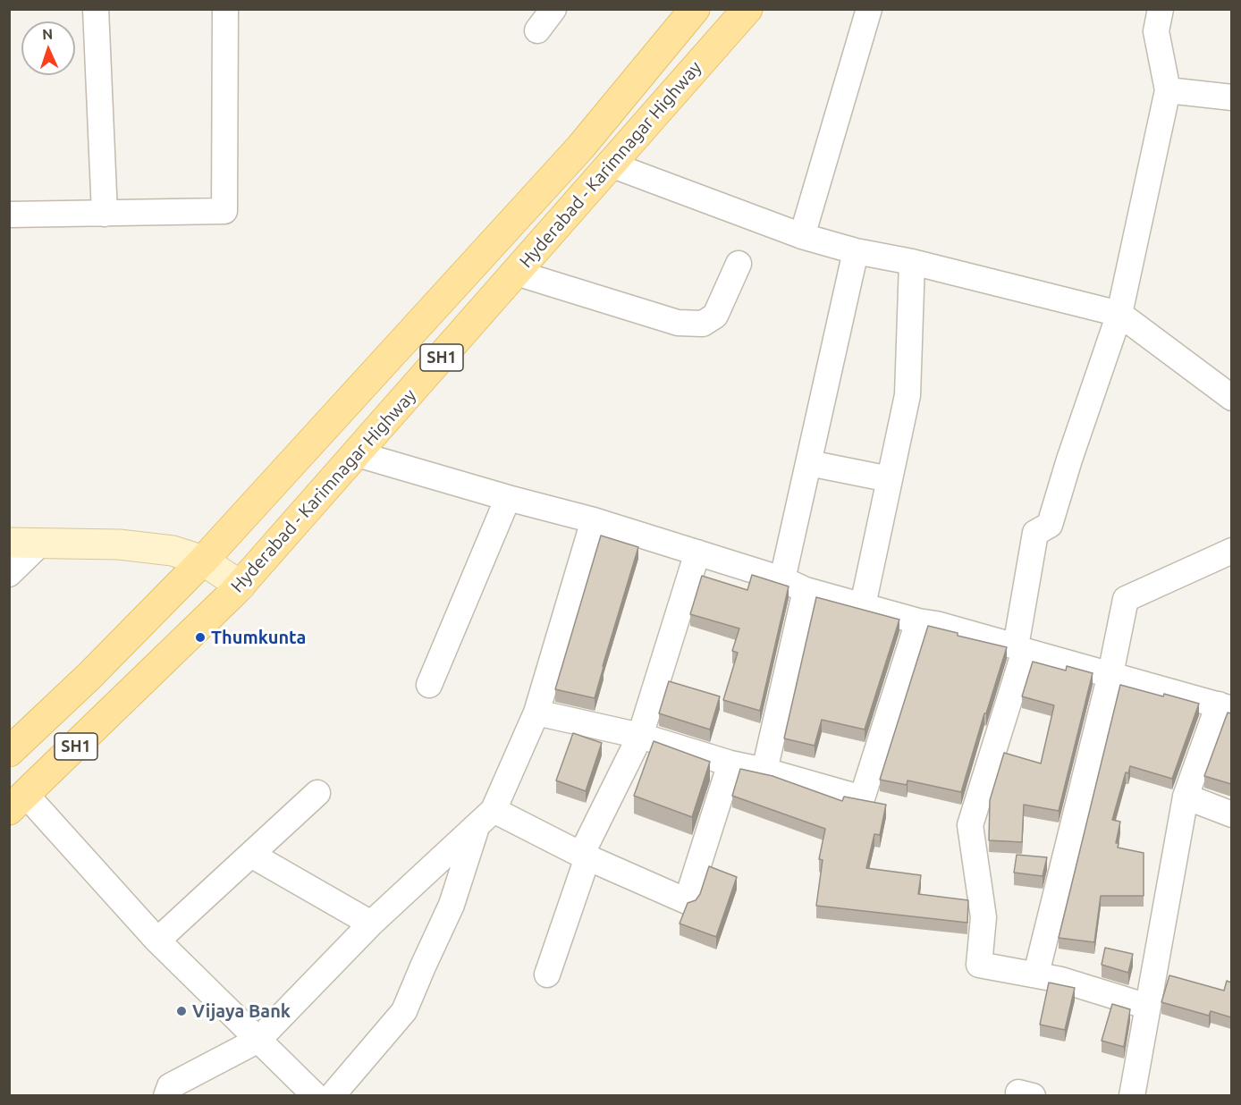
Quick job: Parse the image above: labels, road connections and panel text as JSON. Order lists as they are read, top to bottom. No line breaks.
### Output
{"streets":{"main road":["Hyderabad - Karimnagar Highway","SH1"]},"places":["Thumkunta","Vijaya Bank"],"north":"top"}
